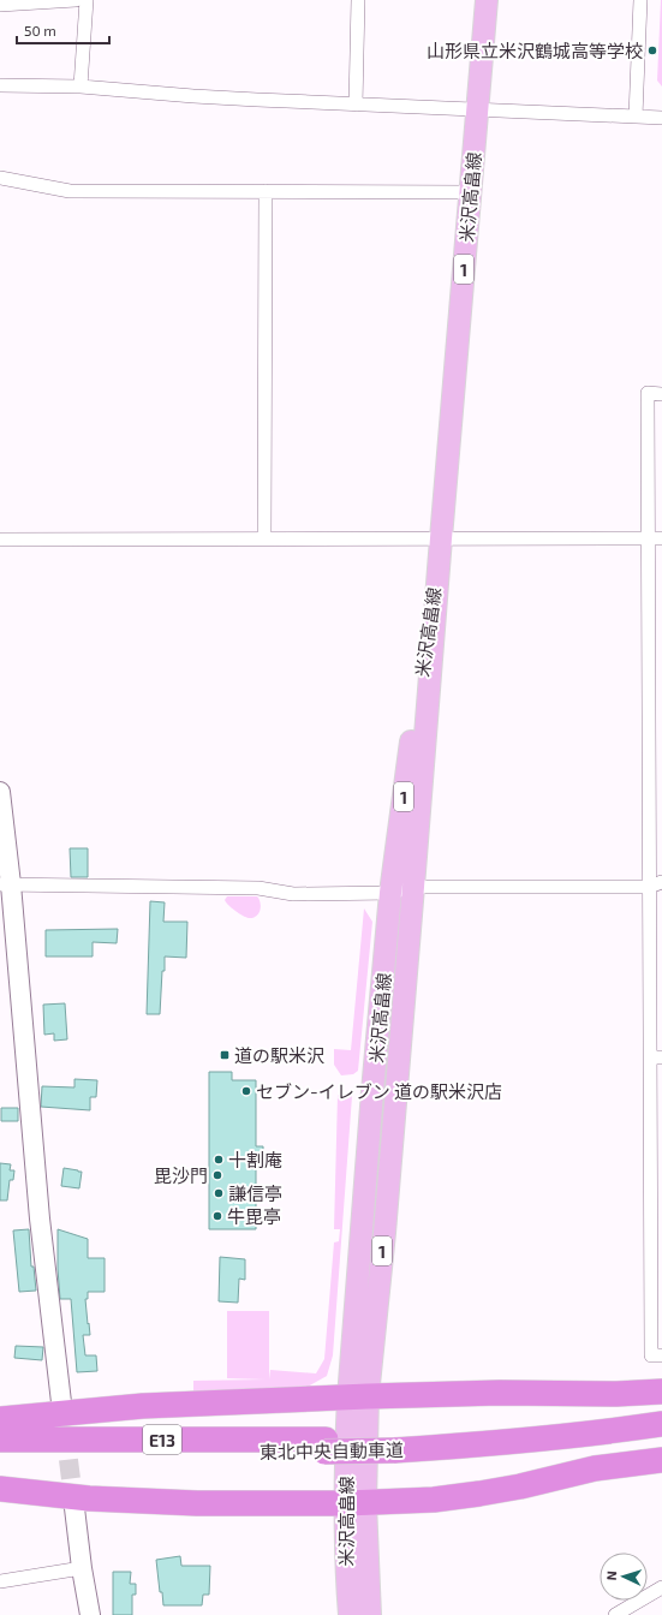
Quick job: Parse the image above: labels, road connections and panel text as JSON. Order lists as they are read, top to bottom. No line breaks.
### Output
{"streets":{"highway":["E13","東北中央自動車道"],"main road":["米沢高畠線","1"]},"places":{"other":["山形県立米沢鶴城高等学校","セブン-イレブン 道の駅米沢店","十割庵","毘沙門","謙信亭","牛毘亭"],"transit":["道の駅米沢"]},"scale_bar":"50 m","north":"left"}
